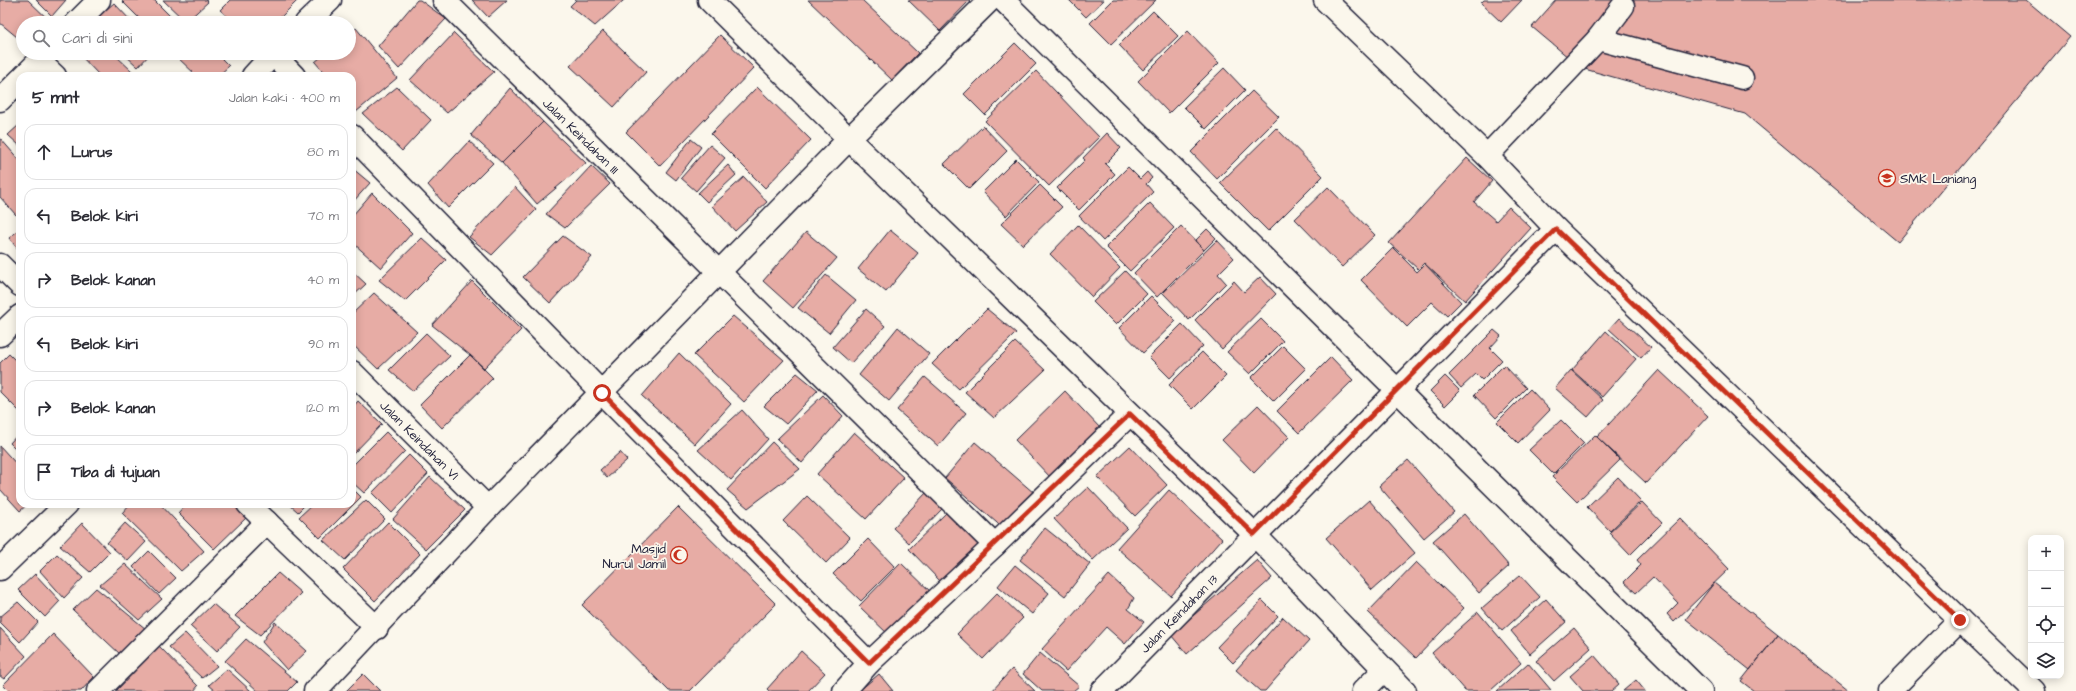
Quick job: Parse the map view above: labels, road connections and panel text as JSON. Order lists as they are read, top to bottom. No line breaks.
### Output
{"streets":{"street":["Jalan Keindahan III","Jalan Keindahan VI","Jalan Keindahan 13"]},"places":{"school or university":["SMK Laniang"],"mosque":["Masjid Nurul Jamil"]},"page":{"search":"Cari di sini","heading":["5 mnt","Jalan kaki · 400 m"],"list":[["Lurus","80 m"],["Belok kiri","70 m"],["Belok kanan","40 m"],["Belok kiri","90 m"],["Belok kanan","120 m"],"Tiba di tujuan"],"map_buttons":["+","−"]}}
